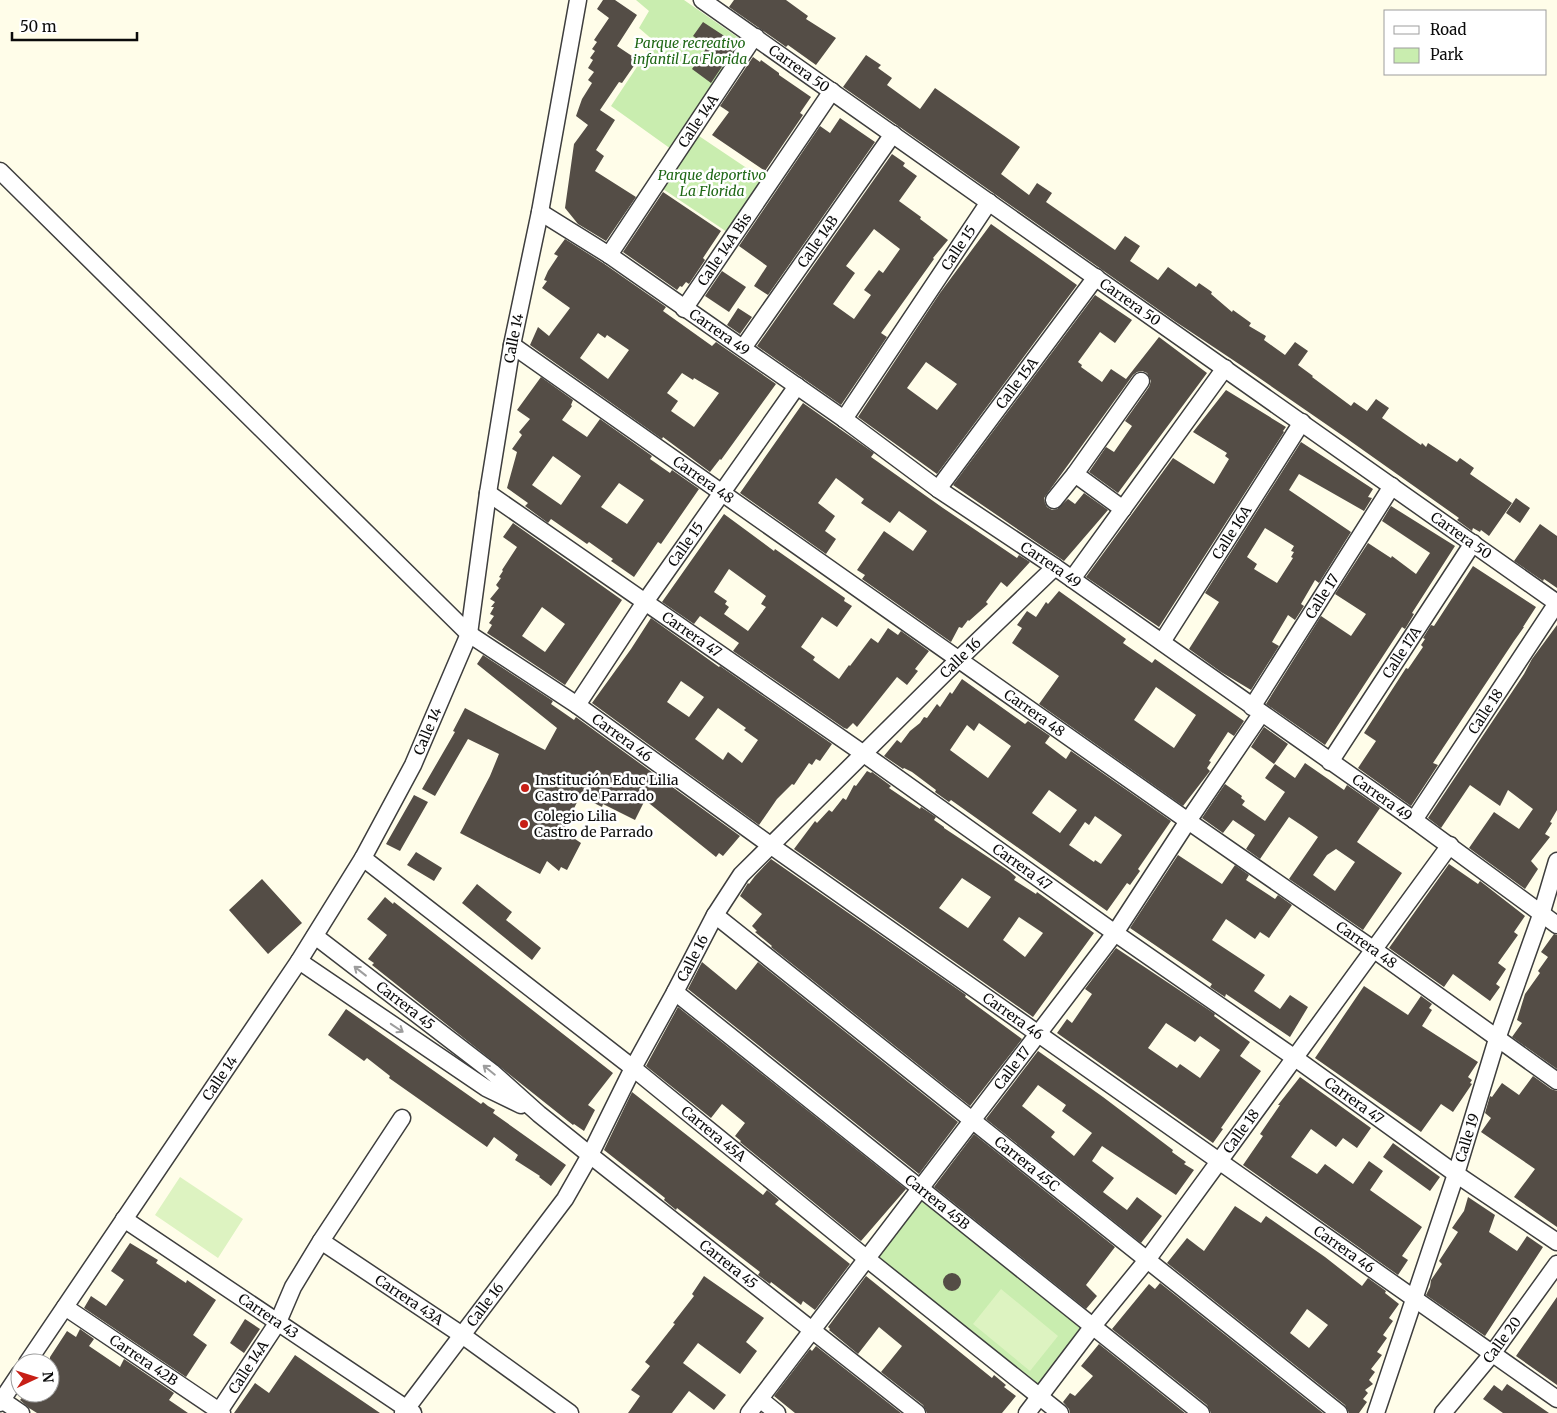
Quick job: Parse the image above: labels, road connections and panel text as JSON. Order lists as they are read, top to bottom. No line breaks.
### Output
{"streets":{"street":["Carrera 50","Calle 14A","Calle 14B","Calle 15","Calle 14A Bis","Carrera 49","Calle 14","Calle 15A","Carrera 48","Calle 16A","Calle 17","Carrera 47","Calle 17A","Calle 16","Calle 18","Carrera 46","Carrera 45","Carrera 45A","Calle 19","Carrera 45C","Carrera 45B","Carrera 43A","Carrera 43","Calle 20","Carrera 42B"]},"crossings":[["Carrera 50","Calle 14A"],["Carrera 50","Calle 14B"],["Carrera 50","Calle 15"],["Carrera 50","Calle 14A Bis"],["Carrera 50","Calle 15A"],["Carrera 50","Calle 16A"],["Carrera 50","Calle 17"],["Carrera 50","Calle 17A"],["Carrera 50","Calle 18"],["Calle 14A","Carrera 49"],["Calle 14A","Carrera 43A"],["Calle 14A","Carrera 43"],["Calle 14A","Carrera 42B"],["Calle 14B","Carrera 49"],["Calle 15","Carrera 49"],["Calle 15","Carrera 48"],["Calle 15","Carrera 47"],["Calle 15","Carrera 46"],["Calle 14A Bis","Carrera 49"],["Carrera 49","Calle 14"],["Carrera 49","Calle 15A"],["Carrera 49","Calle 16A"],["Carrera 49","Calle 17"],["Carrera 49","Calle 17A"],["Carrera 49","Calle 16"],["Carrera 49","Calle 18"],["Carrera 49","Calle 19"],["Calle 14","Carrera 48"],["Calle 14","Carrera 47"],["Calle 14","Carrera 46"],["Calle 14","Carrera 45"],["Calle 14","Carrera 45A"],["Calle 14","Carrera 43"],["Calle 14","Carrera 42B"],["Carrera 48","Calle 17"],["Carrera 48","Calle 16"],["Carrera 48","Calle 18"],["Carrera 48","Calle 19"],["Calle 17","Carrera 47"],["Calle 17","Carrera 46"],["Calle 17","Carrera 45"],["Calle 17","Carrera 45A"],["Calle 17","Carrera 45C"],["Calle 17","Carrera 45B"],["Carrera 47","Calle 16"],["Carrera 47","Calle 18"],["Carrera 47","Calle 19"],["Calle 16","Carrera 46"],["Calle 16","Carrera 45"],["Calle 16","Carrera 45A"],["Calle 16","Carrera 45C"],["Calle 16","Carrera 45B"],["Calle 16","Carrera 43A"],["Calle 16","Carrera 43"],["Calle 18","Carrera 46"],["Calle 18","Carrera 45A"],["Calle 18","Carrera 45C"],["Calle 18","Carrera 45B"],["Carrera 46","Calle 19"],["Carrera 46","Calle 20"]],"parks":["Parque recreativo infantil La Florida","Parque deportivo La Florida"],"places":["Institución Educ Lilia Castro de Parrado","Colegio Lilia Castro de Parrado"],"legend":["Road","Park"],"scale_bar":"50 m","north":"right"}
